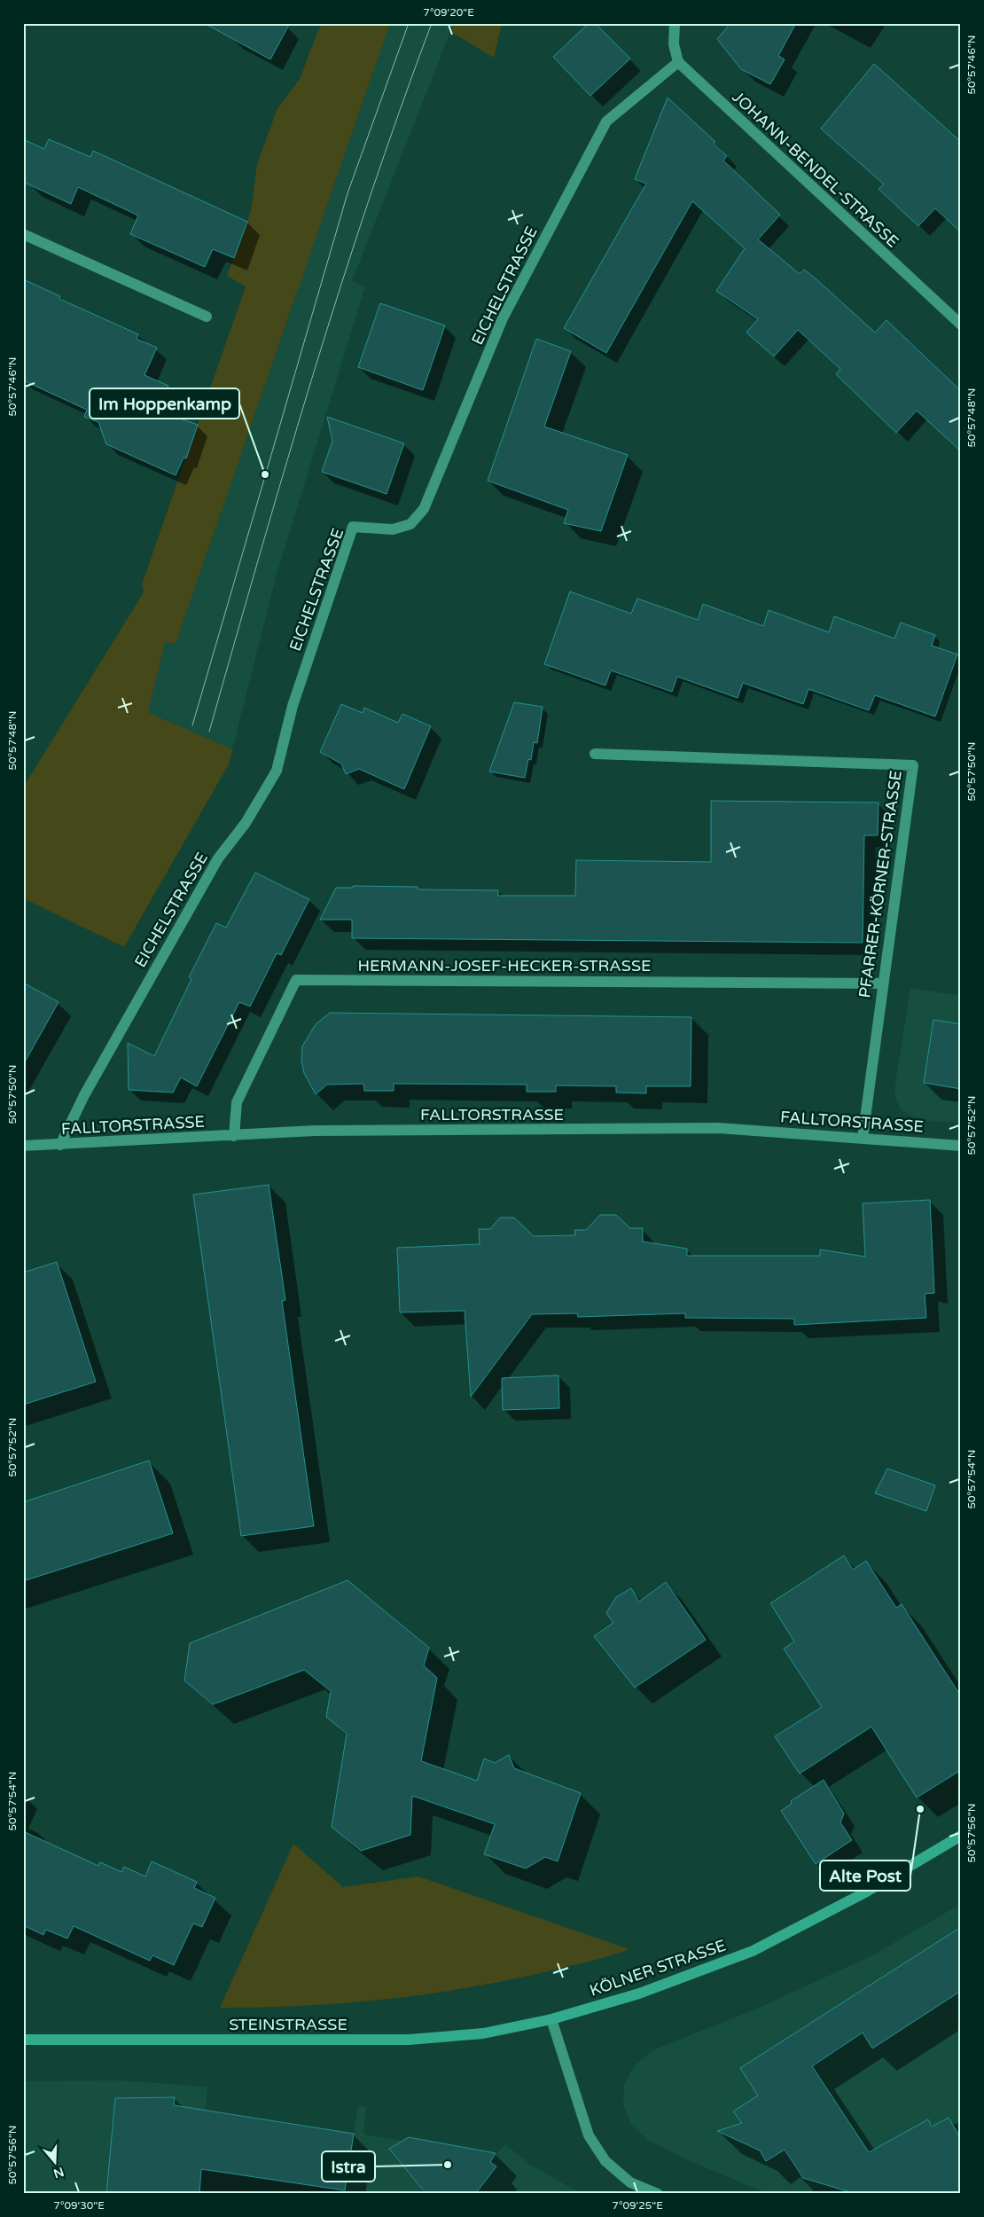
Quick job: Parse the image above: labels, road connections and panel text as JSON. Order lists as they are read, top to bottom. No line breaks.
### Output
{"streets":{"main road":["KÖLNER STRASSE","STEINSTRASSE"],"street":["JOHANN-BENDEL-STRASSE","EICHELSTRASSE","PFARRER-KÖRNER-STRASSE","HERMANN-JOSEF-HECKER-STRASSE","FALLTORSTRASSE"]},"crossings":[["JOHANN-BENDEL-STRASSE","EICHELSTRASSE"],["EICHELSTRASSE","FALLTORSTRASSE"],["PFARRER-KÖRNER-STRASSE","HERMANN-JOSEF-HECKER-STRASSE"],["PFARRER-KÖRNER-STRASSE","FALLTORSTRASSE"],["HERMANN-JOSEF-HECKER-STRASSE","FALLTORSTRASSE"],["KÖLNER STRASSE","STEINSTRASSE"]],"places":["Im Hoppenkamp","Alte Post","Istra"],"north":"bottom","coordinates":["7°09'20\"E","50°57'46\"N","50°57'48\"N","50°57'50\"N","50°57'52\"N","50°57'54\"N","50°57'56\"N","7°09'30\"E","7°09'25\"E"]}
